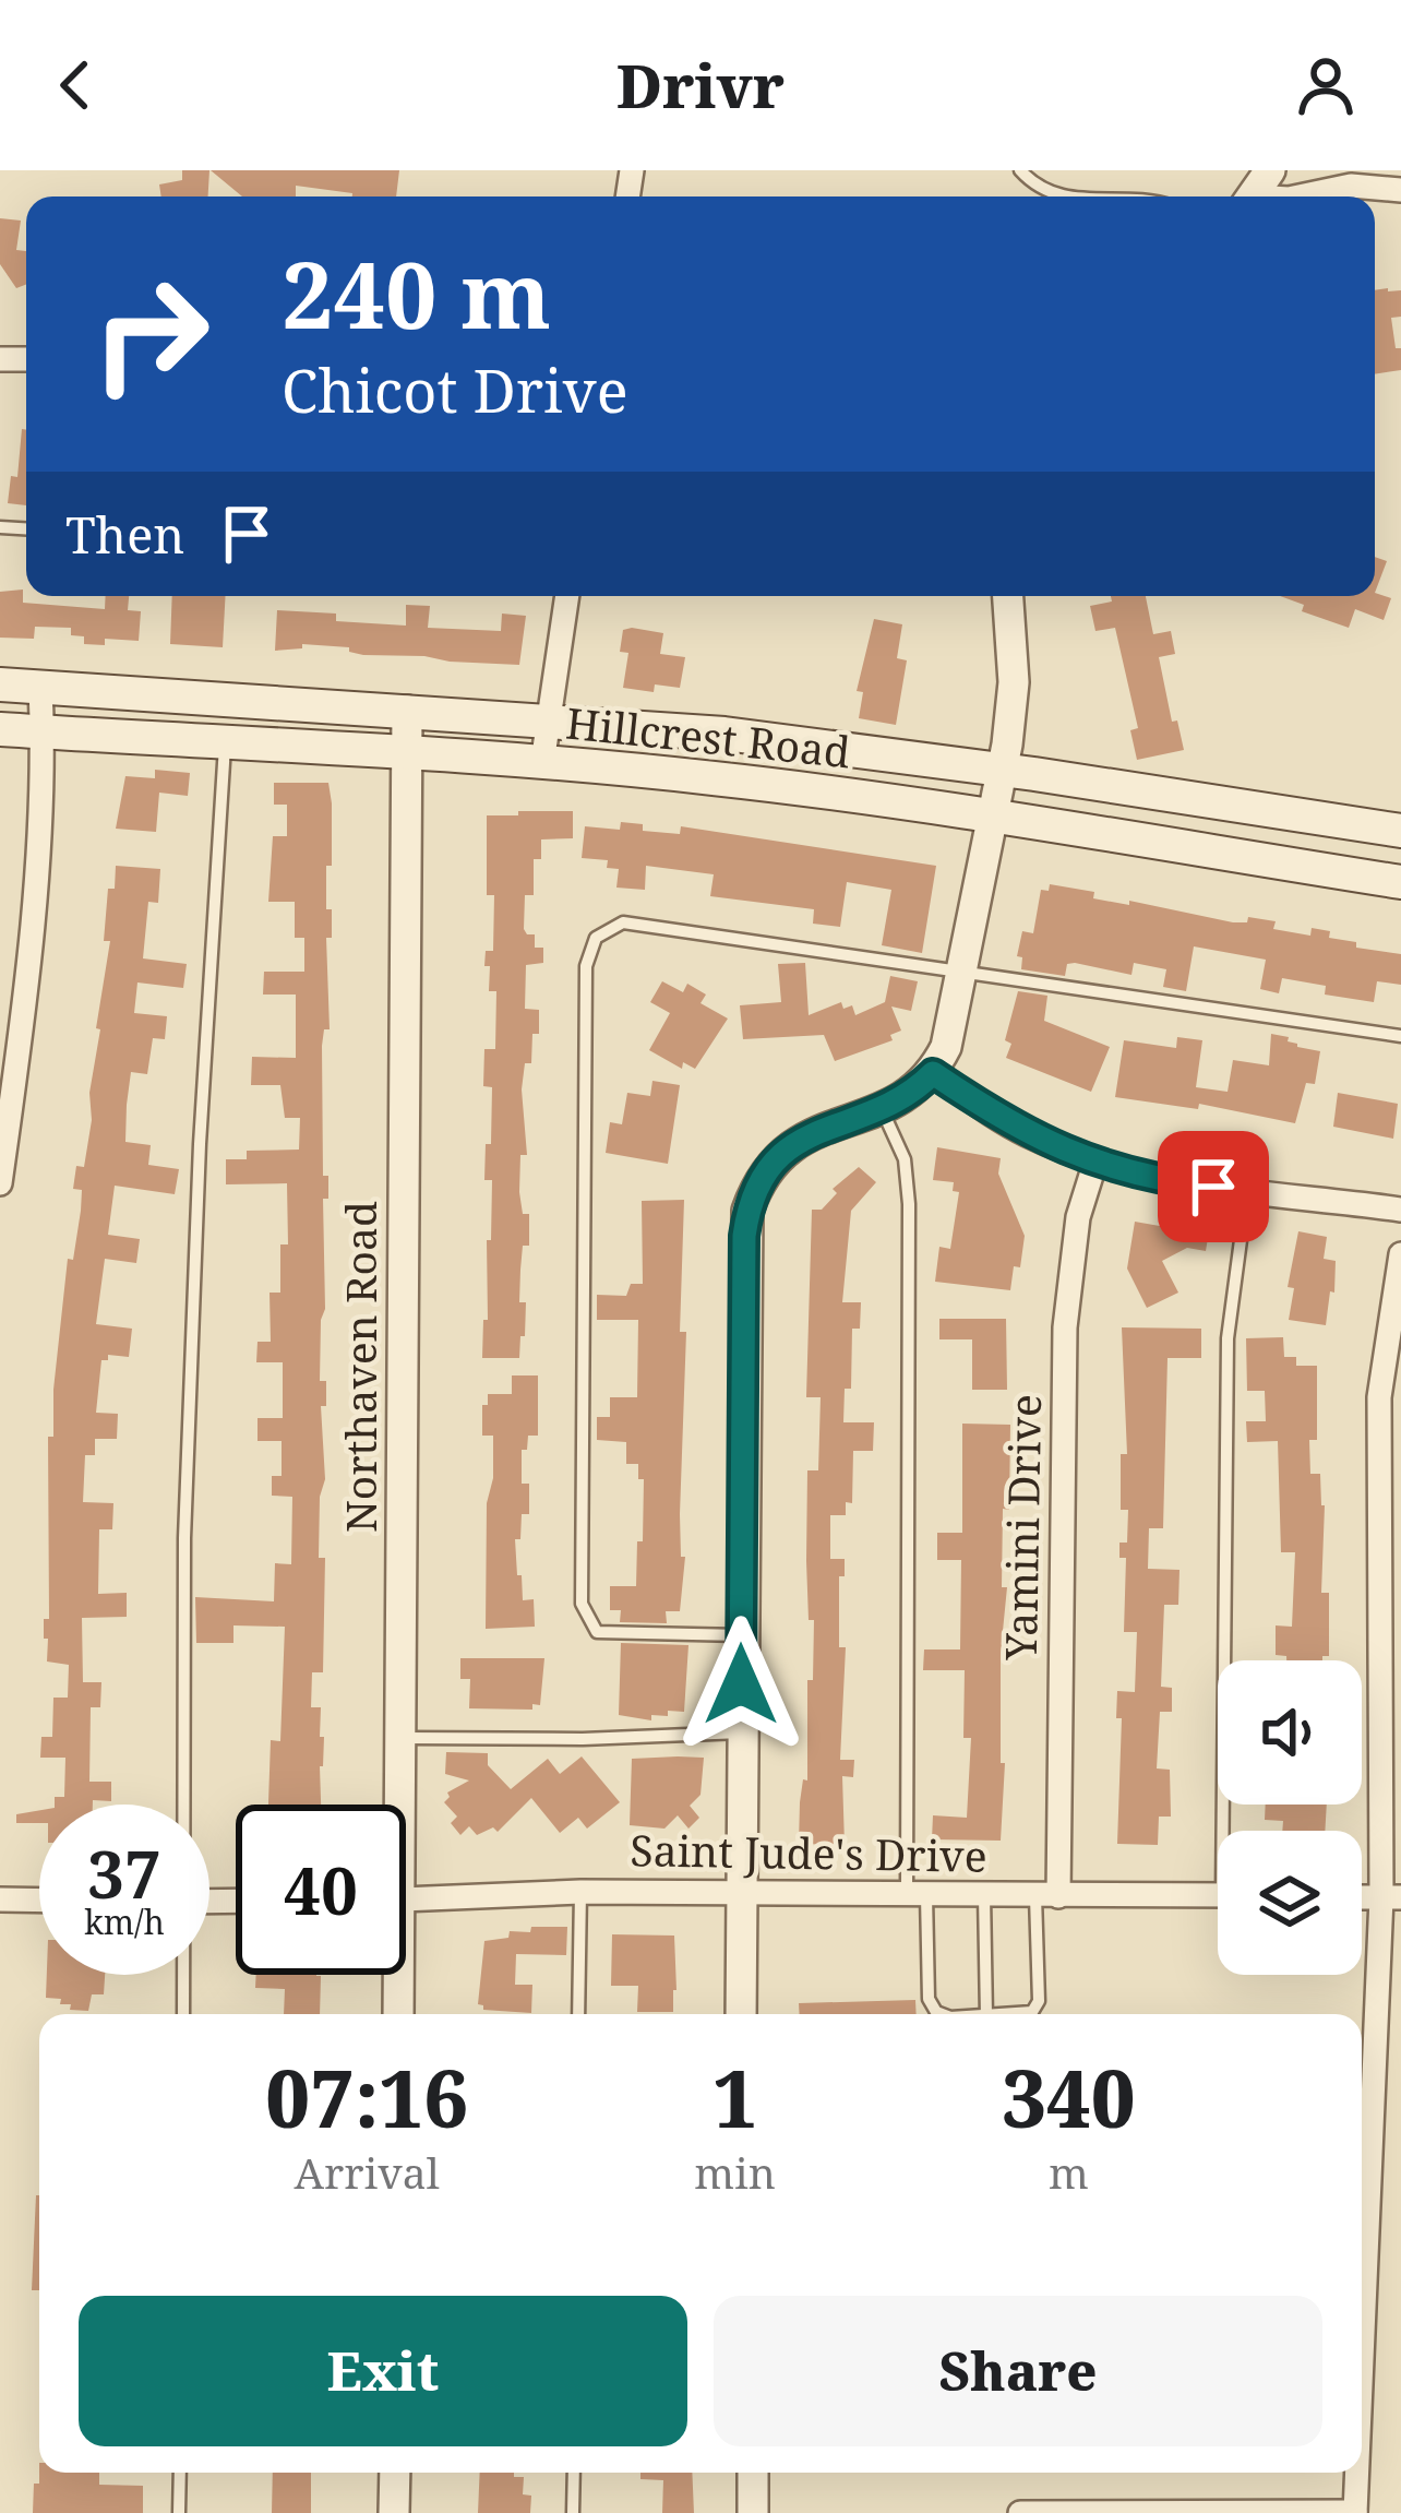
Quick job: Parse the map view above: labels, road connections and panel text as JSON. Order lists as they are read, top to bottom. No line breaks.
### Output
{"streets":{"main road":["Hillcrest Road"],"street":["Northaven Road","Yamini Drive","Saint Jude's Drive"]},"crossings":[["Hillcrest Road","Northaven Road"],["Yamini Drive","Saint Jude's Drive"]],"page":{"header":"Drivr","turn":["240 m","Chicot Drive"],"then":"Then","speed":"37 km/h","limit":"40","eta":["07:16","Arrival","1","min","340","m"],"buttons":["Exit","Share"]}}
